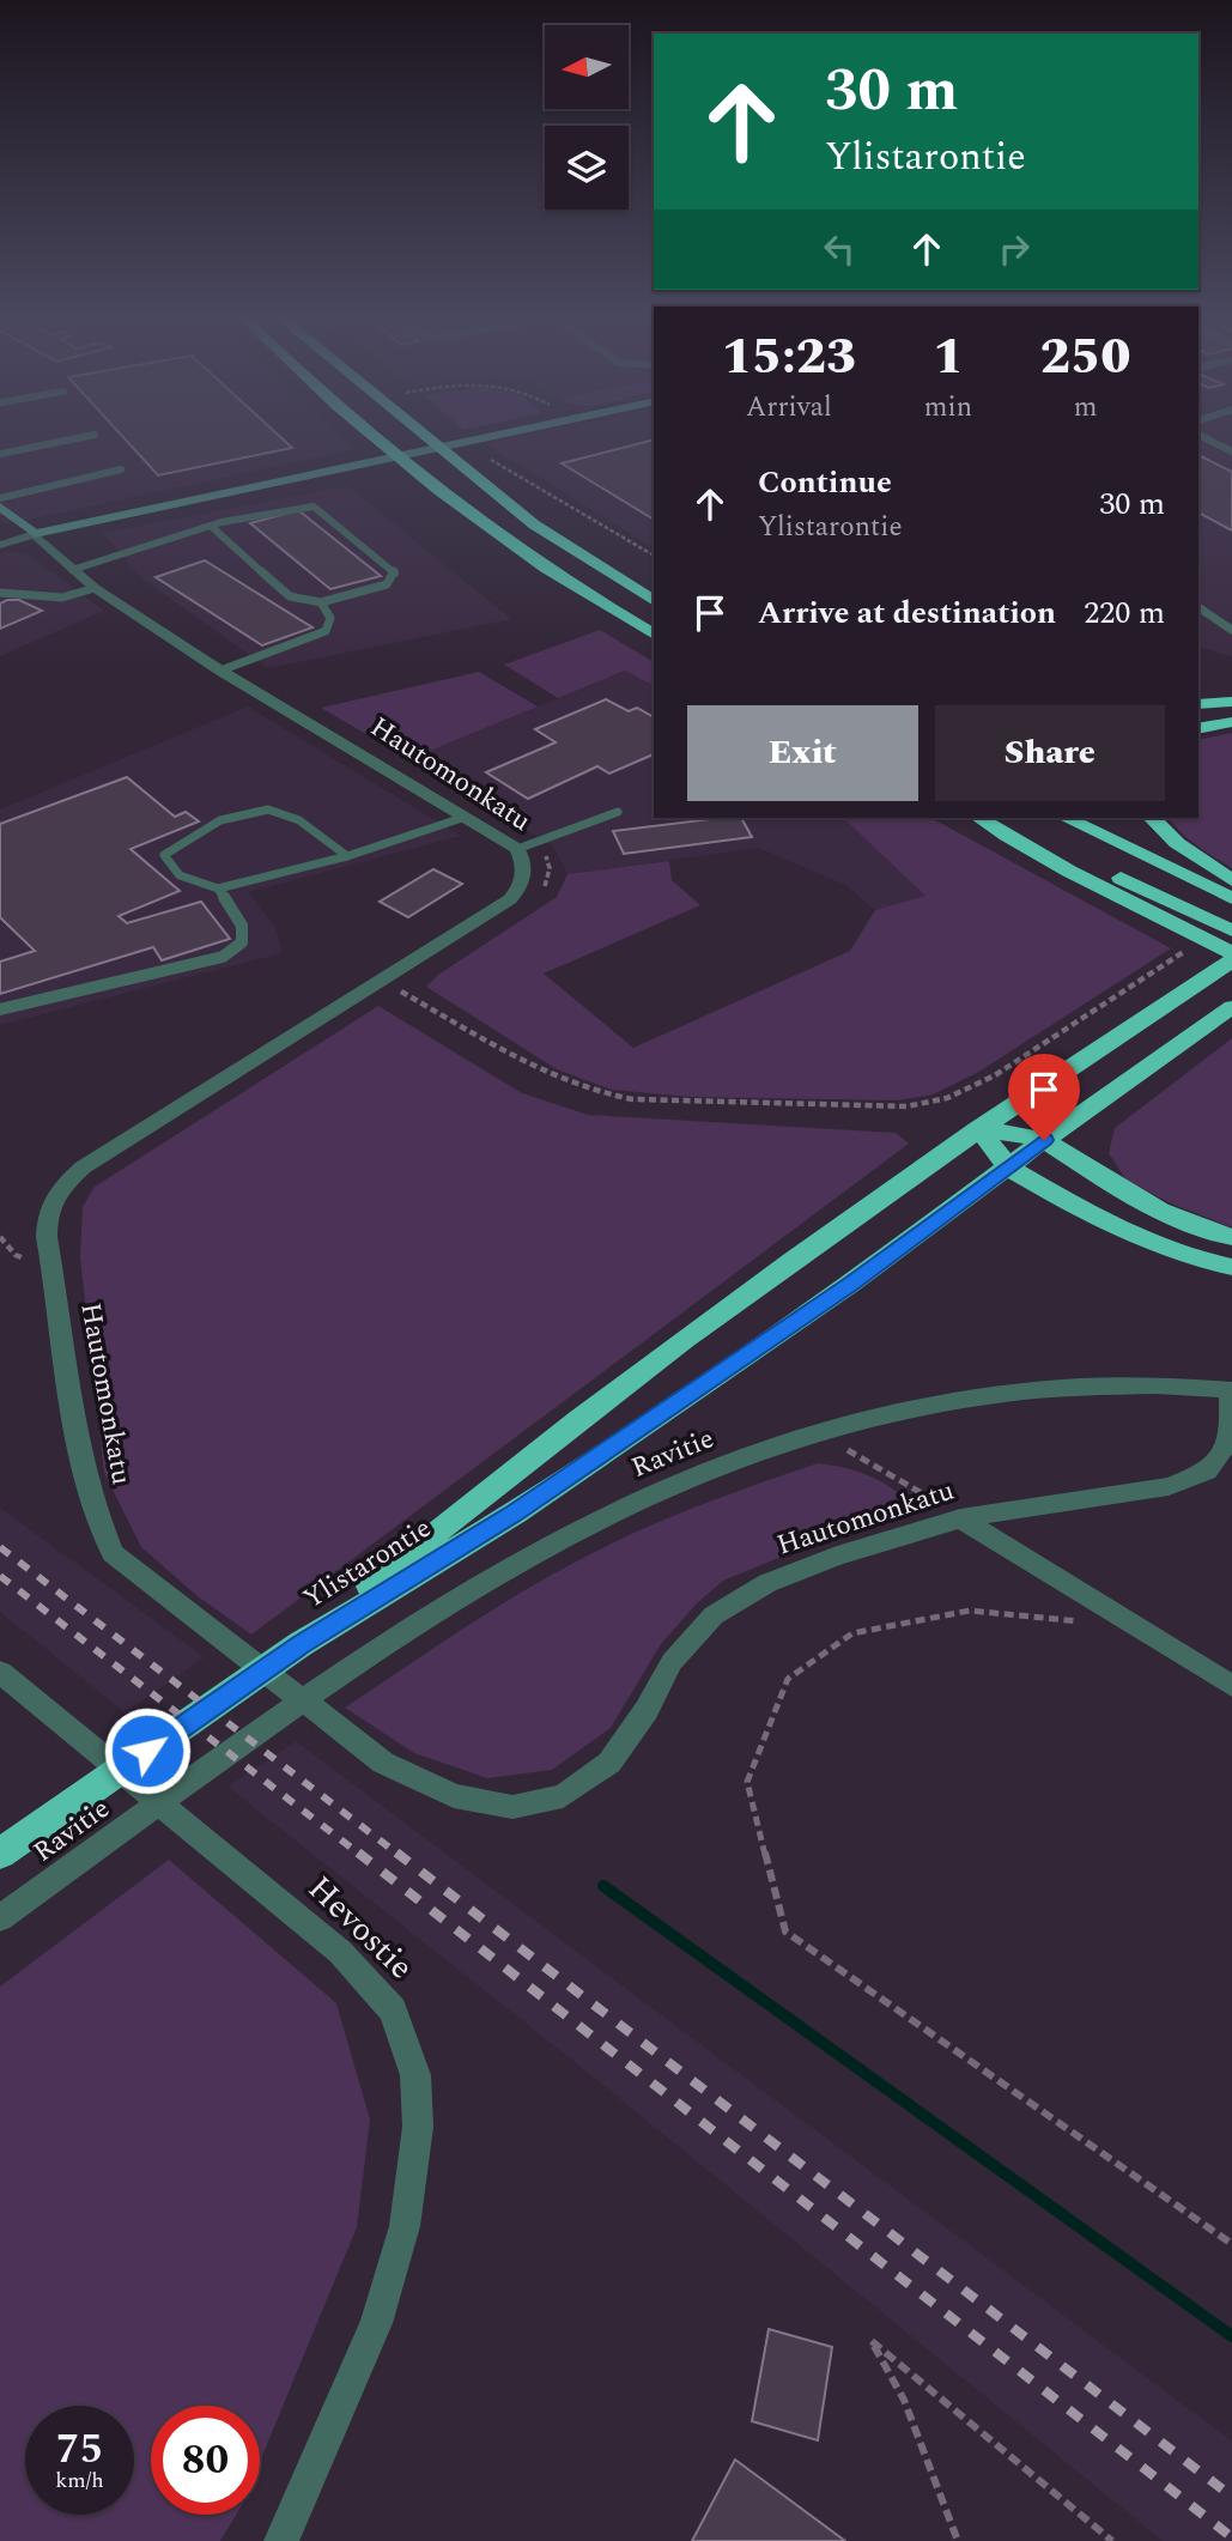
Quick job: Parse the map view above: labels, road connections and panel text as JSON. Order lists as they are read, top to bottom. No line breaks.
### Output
{"streets":{"highway":["Ylistarontie"],"street":["Hautomonkatu","Ravitie","Hevostie"]},"crossings":[["Hautomonkatu","Ravitie"]],"north":"left","page":{"turn":["30 m","Ylistarontie"],"eta":["15:23","Arrival","1","min","250","m"],"list":[{"name":"Continue","note":"Ylistarontie","value":"30 m"},{"name":"Arrive at destination","value":"220 m"}],"buttons":["Exit","Share"],"speed":"75 km/h","limit":"80"}}
